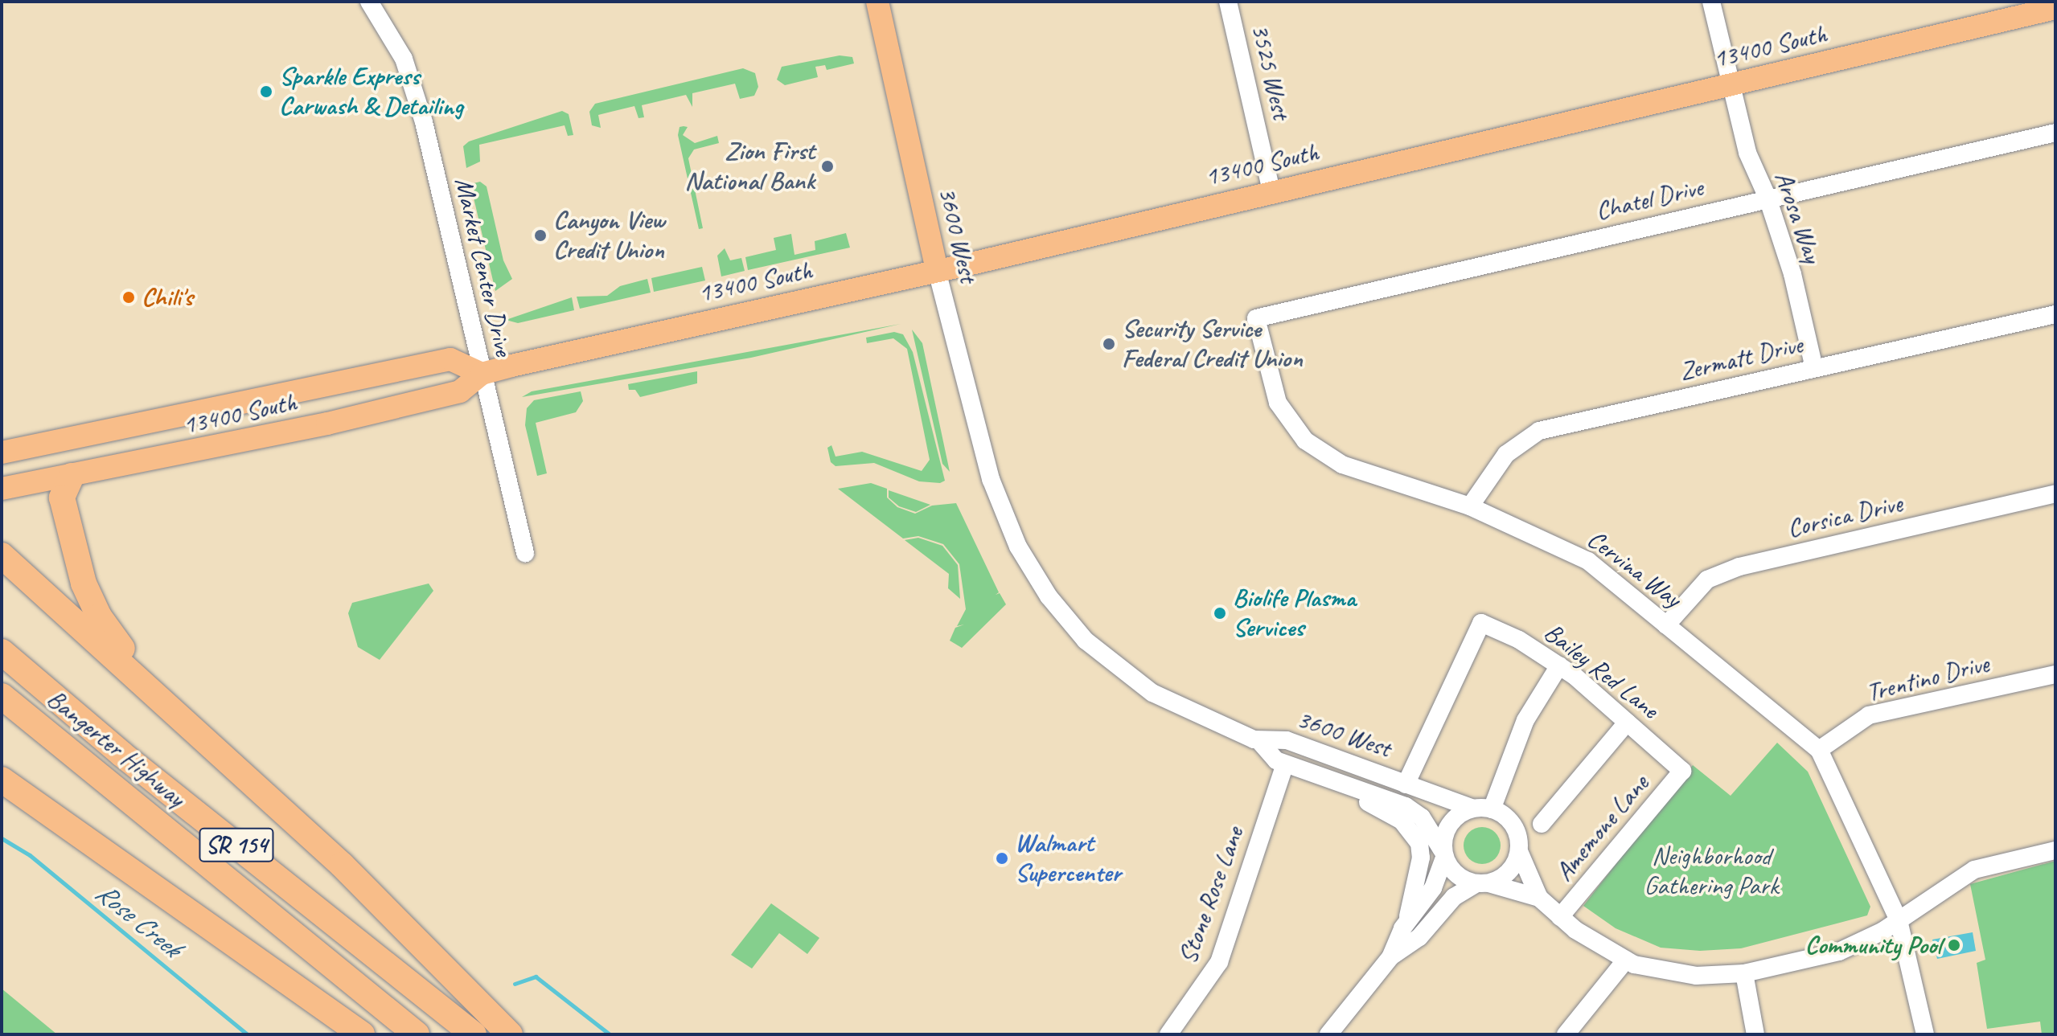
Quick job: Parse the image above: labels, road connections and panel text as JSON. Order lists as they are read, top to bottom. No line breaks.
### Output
{"streets":{"highway":["Bangerter Highway","SR 154"],"main road":["13400 South","3600 West"],"street":["3525 West","Chatel Drive","Arosa Way","Market Center Drive","Zermatt Drive","Corsica Drive","Cervina Way","Bailey Red Lane","Trentino Drive","Amemone Lane","Stone Rose Lane"]},"crossings":[["13400 South","3525 West"],["13400 South","Arosa Way"],["13400 South","3600 West"],["13400 South","Market Center Drive"],["Chatel Drive","Arosa Way"],["Chatel Drive","Cervina Way"],["Arosa Way","Zermatt Drive"],["3600 West","Bailey Red Lane"],["3600 West","Stone Rose Lane"],["Zermatt Drive","Cervina Way"],["Corsica Drive","Cervina Way"],["Cervina Way","Trentino Drive"],["Bailey Red Lane","Amemone Lane"]],"water":["Rose Creek"],"parks":["Neighborhood Gathering Park"],"places":["Sparkle Express Carwash & Detailing","Zion First National Bank","Canyon View Credit Union","Chili's","Security Service Federal Credit Union","Biolife Plasma Services","Walmart Supercenter","Community Pool"]}
